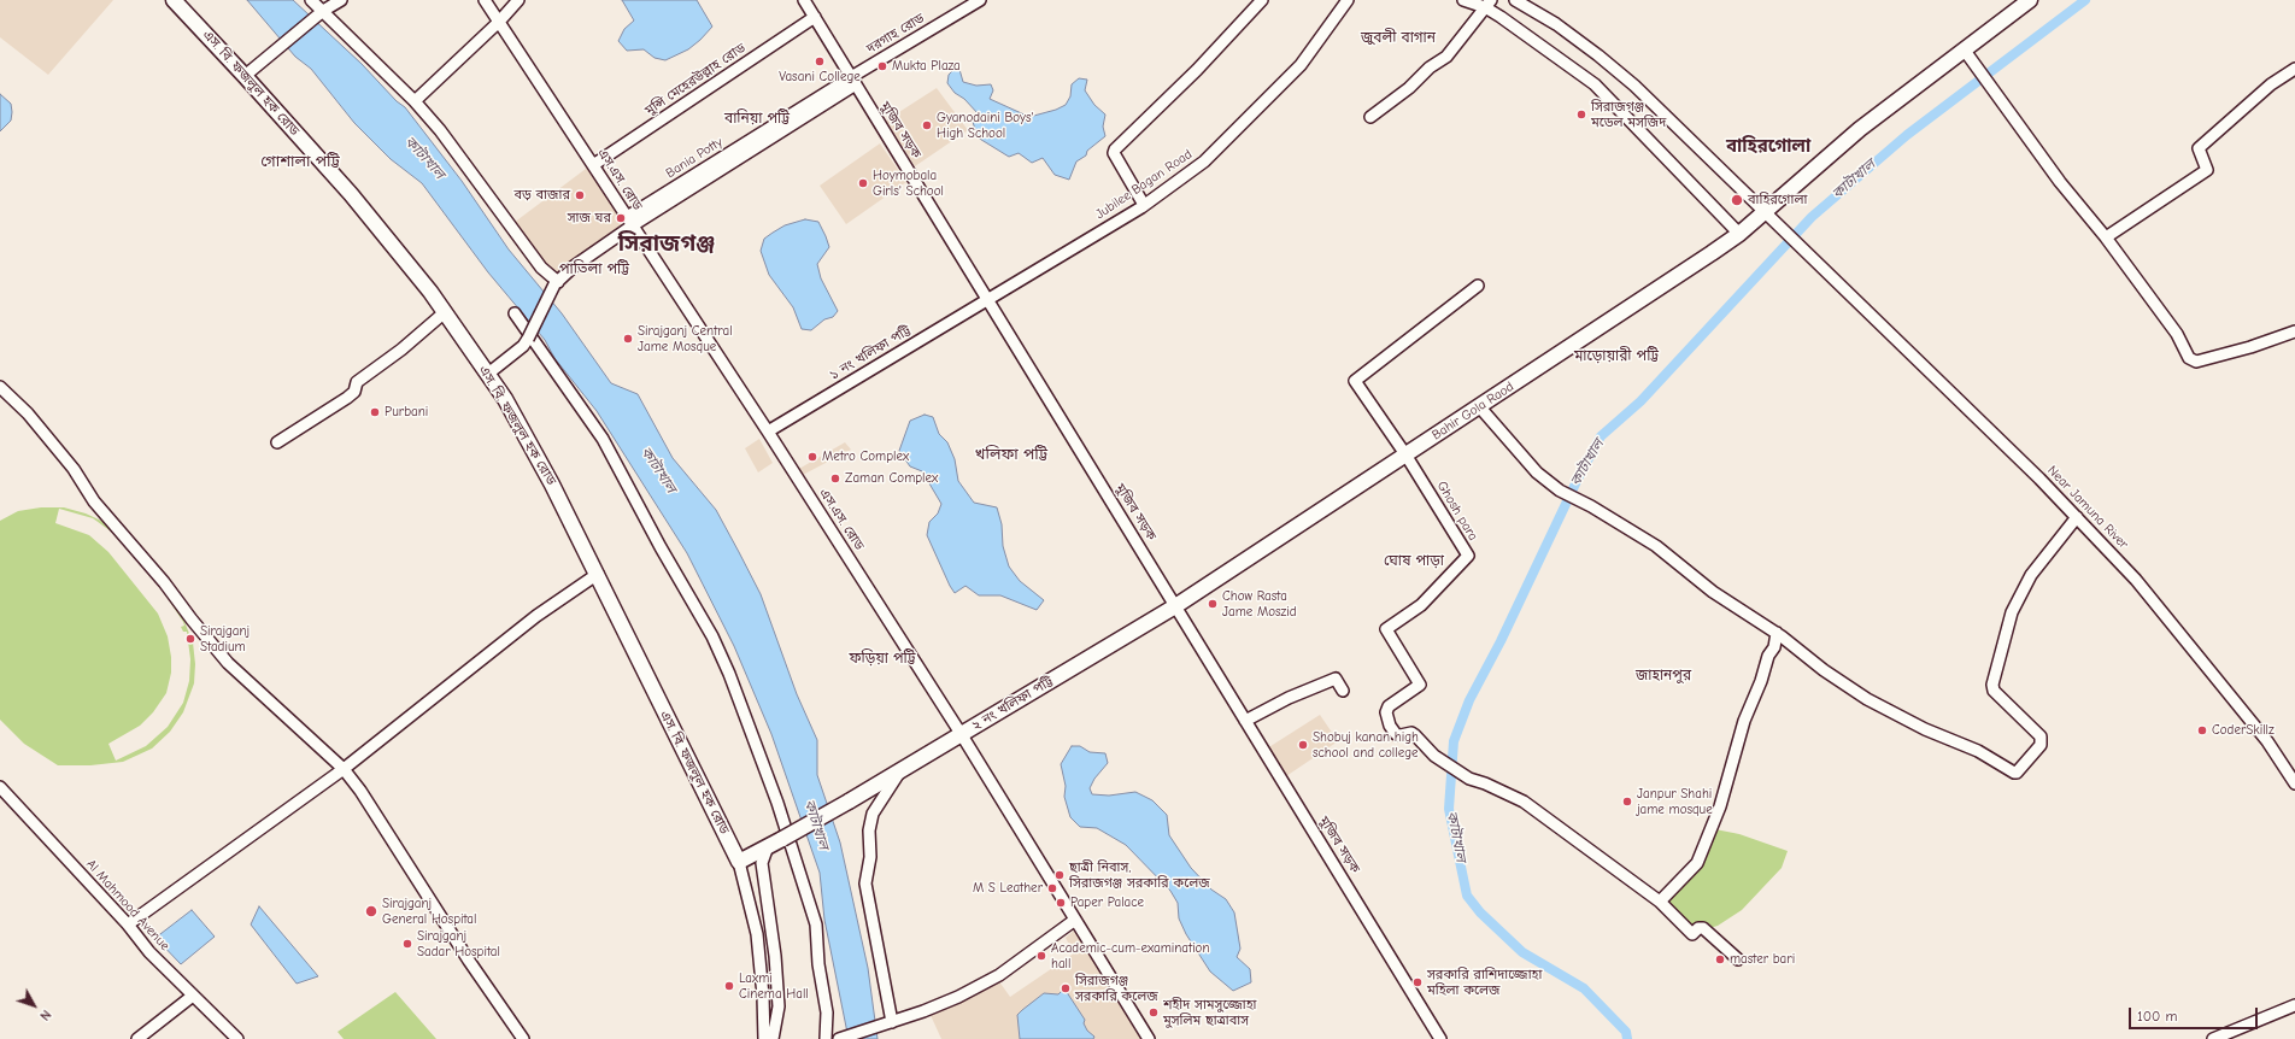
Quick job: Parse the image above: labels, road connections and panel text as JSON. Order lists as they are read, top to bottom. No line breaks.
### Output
{"streets":{"main road":["এস. বি. ফজলুল হক রোড","Bahir Gola Raod","২ নং খলিফা পট্টি"],"street":["দরগাহ রোড","মুন্সি মেহেরউল্লাহ রোড","মুজিব সড়ক","Bania Potty","এস.এস. রোড","Jubilee Bagan Road","১ নং খলিফা পট্টি","Near Jamuna River","Ghosh para","Al Mahmood Avenue"]},"crossings":[["দরগাহ রোড","মুজিব সড়ক"],["দরগাহ রোড","Bania Potty"],["মুন্সি মেহেরউল্লাহ রোড","মুজিব সড়ক"],["মুন্সি মেহেরউল্লাহ রোড","এস.এস. রোড"],["এস. বি. ফজলুল হক রোড","Bania Potty"],["এস. বি. ফজলুল হক রোড","২ নং খলিফা পট্টি"],["মুজিব সড়ক","Bania Potty"],["মুজিব সড়ক","Jubilee Bagan Road"],["মুজিব সড়ক","১ নং খলিফা পট্টি"],["মুজিব সড়ক","Bahir Gola Raod"],["মুজিব সড়ক","২ নং খলিফা পট্টি"],["Bania Potty","এস.এস. রোড"],["এস.এস. রোড","১ নং খলিফা পট্টি"],["এস.এস. রোড","২ নং খলিফা পট্টি"],["Jubilee Bagan Road","১ নং খলিফা পট্টি"],["Bahir Gola Raod","Near Jamuna River"],["Bahir Gola Raod","Ghosh para"],["Bahir Gola Raod","২ নং খলিফা পট্টি"]],"districts":["জুবলী বাগান","বানিয়া পট্টি","বাহিরগোলা","গোশালা পট্টি","সিরাজগঞ্জ","পাতিলা পট্টি","মাড়োয়ারী পট্টি","খলিফা পট্টি","ঘোষ পাড়া","ফড়িয়া পট্টি","জাহানপুর"],"water":["কাটাখাল"],"places":["Vasani College","Mukta Plaza","সিরাজগঞ্জ মডেল মসজিদ","Gyanodaini Boys' High School","Hoymobala Girls' School","বড় বাজার","বাহিরগোলা","সাজ ঘর","Sirajganj Central Jame Mosque","Purbani","Metro Complex","Zaman Complex","Chow Rasta Jame Moszid","Sirajganj Stadium","CoderSkillz","Shobuj kanan high school and college","Janpur Shahi jame mosque","ছাত্রী নিবাস, সিরাজগঞ্জ সরকারি কলেজ","M S Leather","Paper Palace","Sirajganj General Hospital","Sirajganj Sadar Hospital","Academic-cum-examination hall","master bari","সরকারি রাশিদাজ্জোহা মহিলা কলেজ","Laxmi Cinema Hall","সিরাজগঞ্জ সরকারি কলেজ","শহীদ সামসুজ্জোহা মুসলিম ছাত্রাবাস"],"scale_bar":"100 m","north":"bottom right"}
